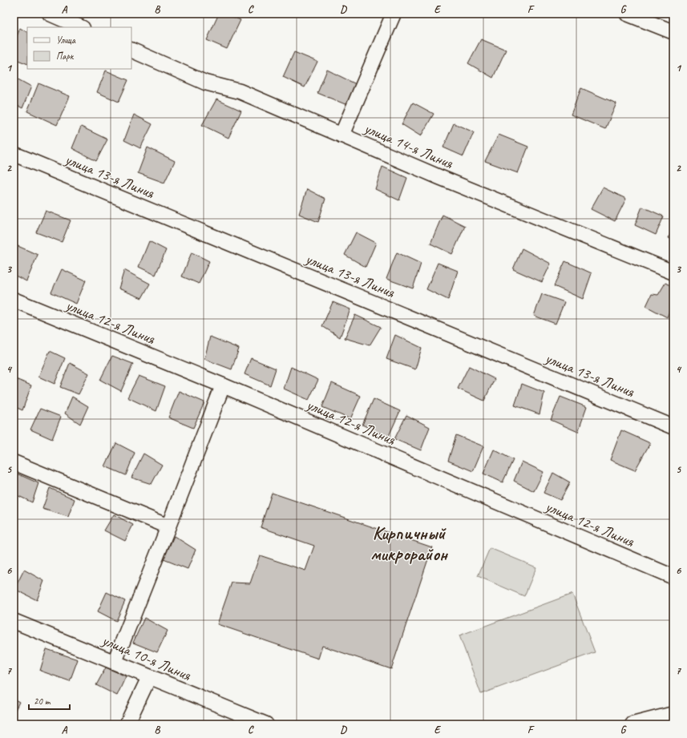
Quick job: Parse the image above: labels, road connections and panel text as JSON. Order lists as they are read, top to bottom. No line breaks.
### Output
{"streets":{"street":["улица 14-я Линия","улица 13-я Линия","улица 12-я Линия","улица 10-я Линия"]},"districts":["Кирпичный микрорайон"],"legend":["Улица","Парк"],"scale_bar":"20 m","grid":{"columns":["A","B","C","D","E","F","G"],"rows":["1","2","3","4","5","6","7"]}}
